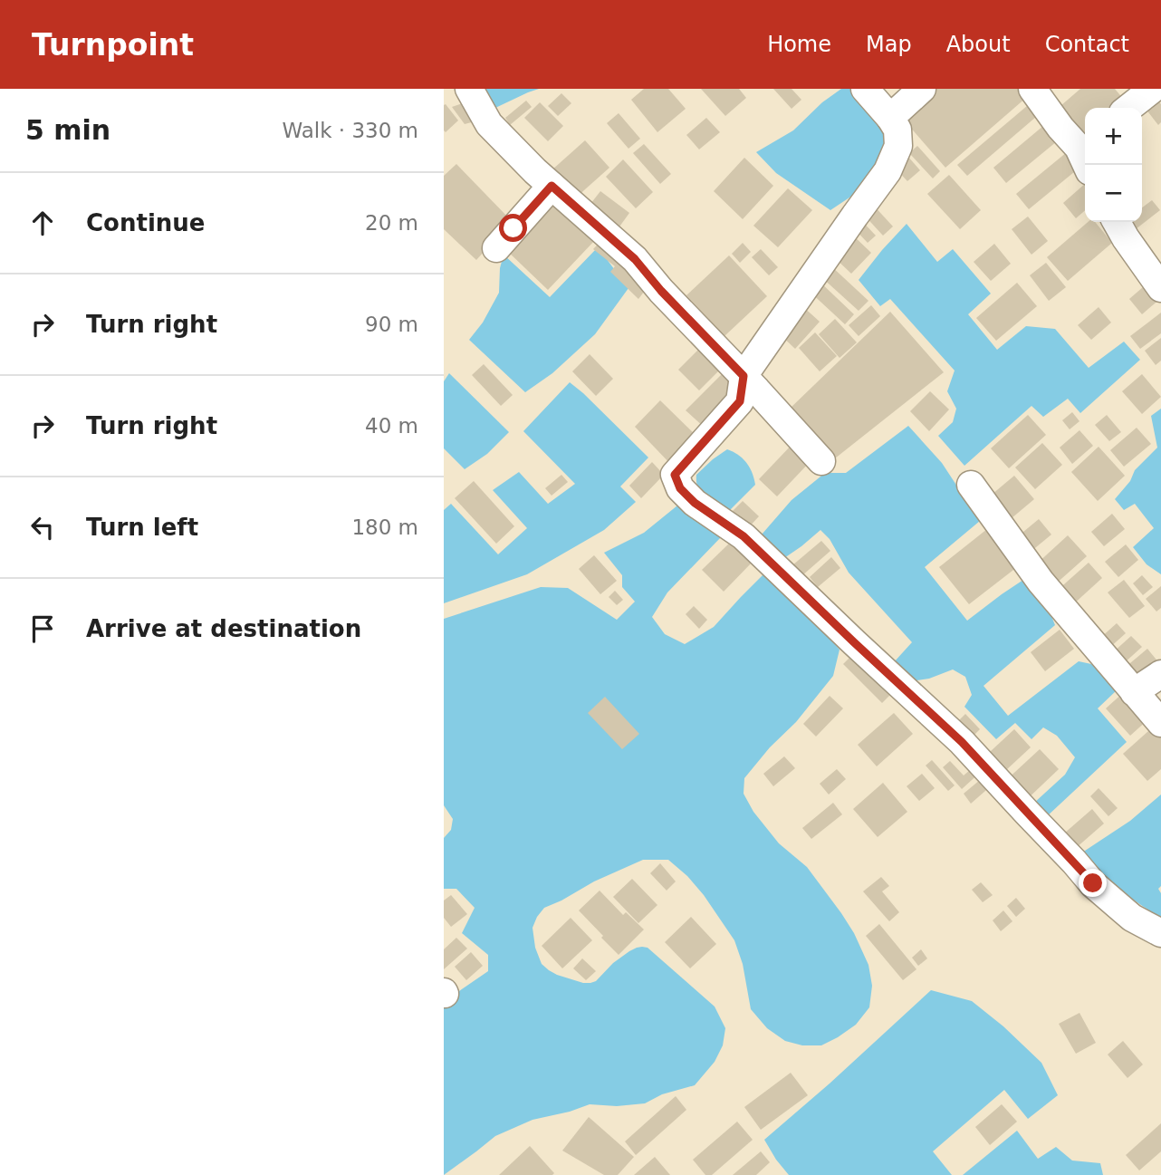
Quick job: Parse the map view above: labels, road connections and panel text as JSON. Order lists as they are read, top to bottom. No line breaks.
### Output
{"page":{"header":"Turnpoint","nav":["Home","Map","About","Contact"],"heading":["5 min","Walk · 330 m"],"map_buttons":["+","−"],"list":[["Continue","20 m"],["Turn right","90 m"],["Turn right","40 m"],["Turn left","180 m"],"Arrive at destination"]}}
